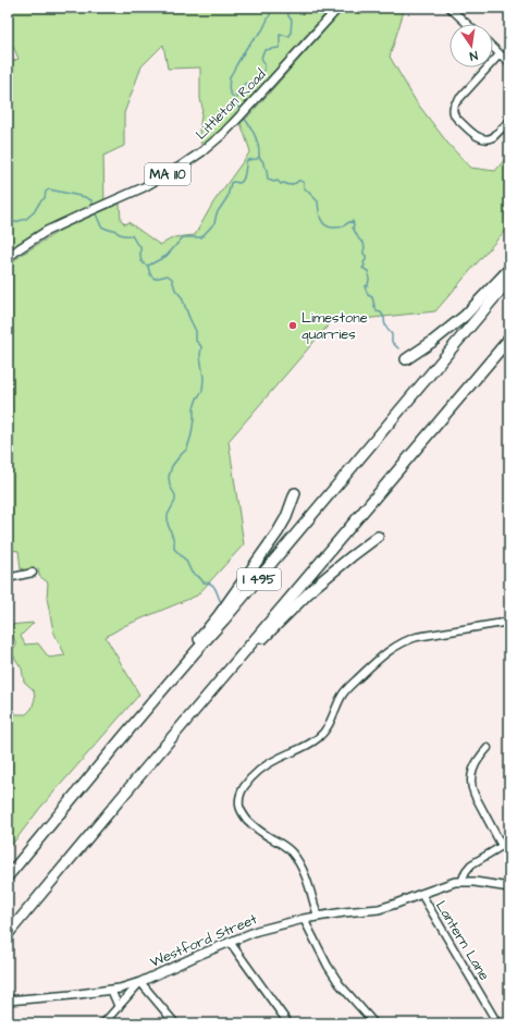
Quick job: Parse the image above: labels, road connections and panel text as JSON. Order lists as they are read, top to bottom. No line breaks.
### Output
{"streets":{"highway":["I 495"],"main road":["Littleton Road","MA 110","Westford Street"],"street":["Lantern Lane"]},"crossings":[["Westford Street","Lantern Lane"]],"places":["Limestone quarries"],"north":"bottom"}
